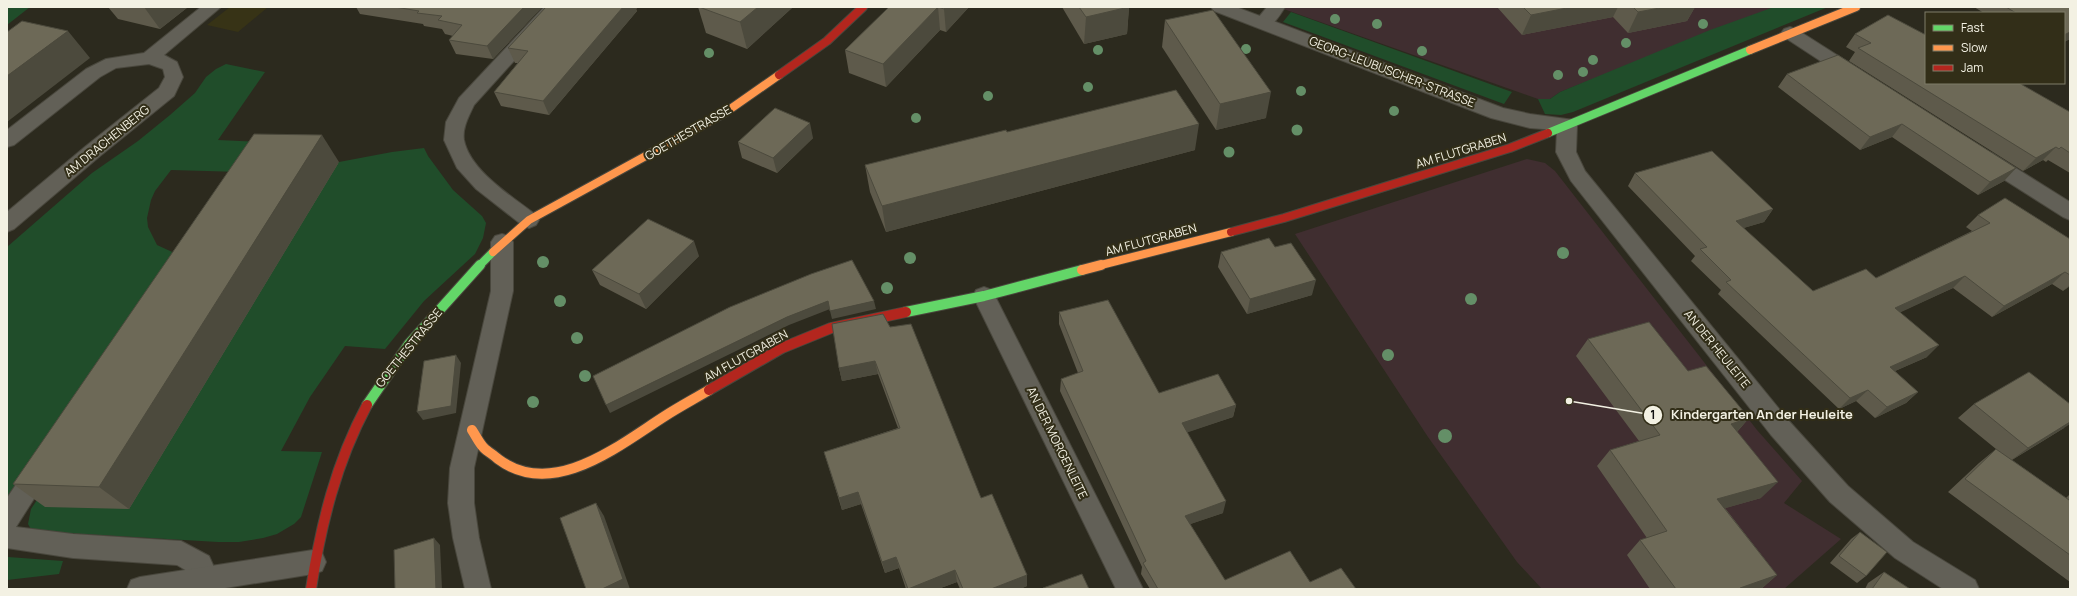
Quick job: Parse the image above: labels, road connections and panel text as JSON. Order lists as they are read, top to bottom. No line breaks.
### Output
{"streets":{"street":["GEORG-LEUBUSCHER-STRASSE","GOETHESTRASSE","AM DRACHENBERG","AM FLUTGRABEN","AN DER HEULEITE","AN DER MORGENLEITE"]},"crossings":[["GEORG-LEUBUSCHER-STRASSE","AM FLUTGRABEN"],["GEORG-LEUBUSCHER-STRASSE","AN DER HEULEITE"],["AM FLUTGRABEN","AN DER HEULEITE"],["AM FLUTGRABEN","AN DER MORGENLEITE"]],"places":["Kindergarten An der Heuleite"],"legend":["Fast","Slow","Jam"]}
